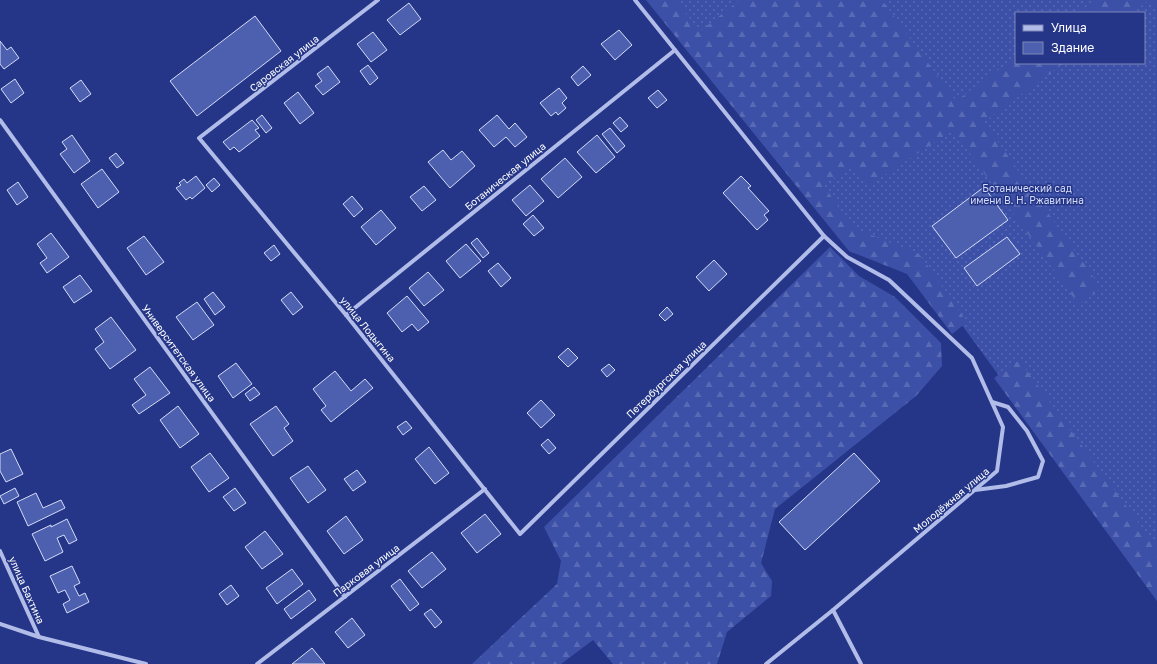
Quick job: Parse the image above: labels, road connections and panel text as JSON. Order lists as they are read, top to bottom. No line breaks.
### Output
{"streets":{"street":["Саровская улица","Ботаническая улица","улица Лодыгина","Университетская улица","Петербургская улица","Молодёжная улица","Парковая улица","улица Бахтина"]},"crossings":[["Саровская улица","улица Лодыгина"],["Ботаническая улица","улица Лодыгина"],["Ботаническая улица","Молодёжная улица"],["улица Лодыгина","Петербургская улица"],["улица Лодыгина","Парковая улица"],["Университетская улица","Парковая улица"],["Петербургская улица","Молодёжная улица"]],"parks":["Ботанический сад имени В. Н. Ржавитина"],"legend":["Улица","Здание"]}
